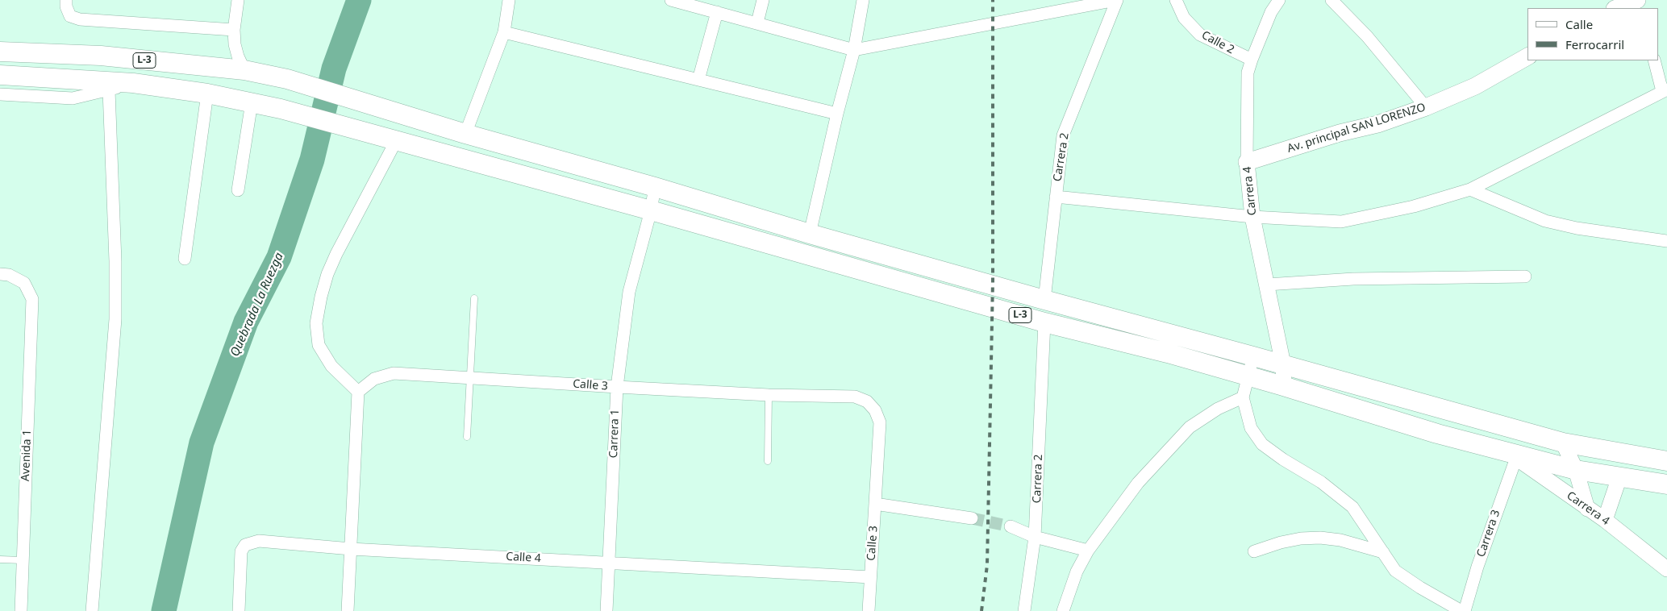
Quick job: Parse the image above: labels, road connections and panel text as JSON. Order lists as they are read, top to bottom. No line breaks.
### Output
{"streets":{"main road":["L-3","Av. principal SAN LORENZO"],"street":["Calle 2","Carrera 2","Carrera 4","Calle 3","Carrera 1","Avenida 1","Carrera 3","Calle 4"]},"crossings":[["Calle 2","Carrera 4"],["L-3","Carrera 2"],["L-3","Carrera 4"],["L-3","Carrera 1"],["L-3","Carrera 3"],["Av. principal SAN LORENZO","Carrera 4"],["Carrera 4","Carrera 3"],["Calle 3","Carrera 1"],["Calle 3","Calle 4"],["Carrera 1","Calle 4"]],"water":["Quebrada La Ruezga"],"legend":["Calle","Ferrocarril"]}
